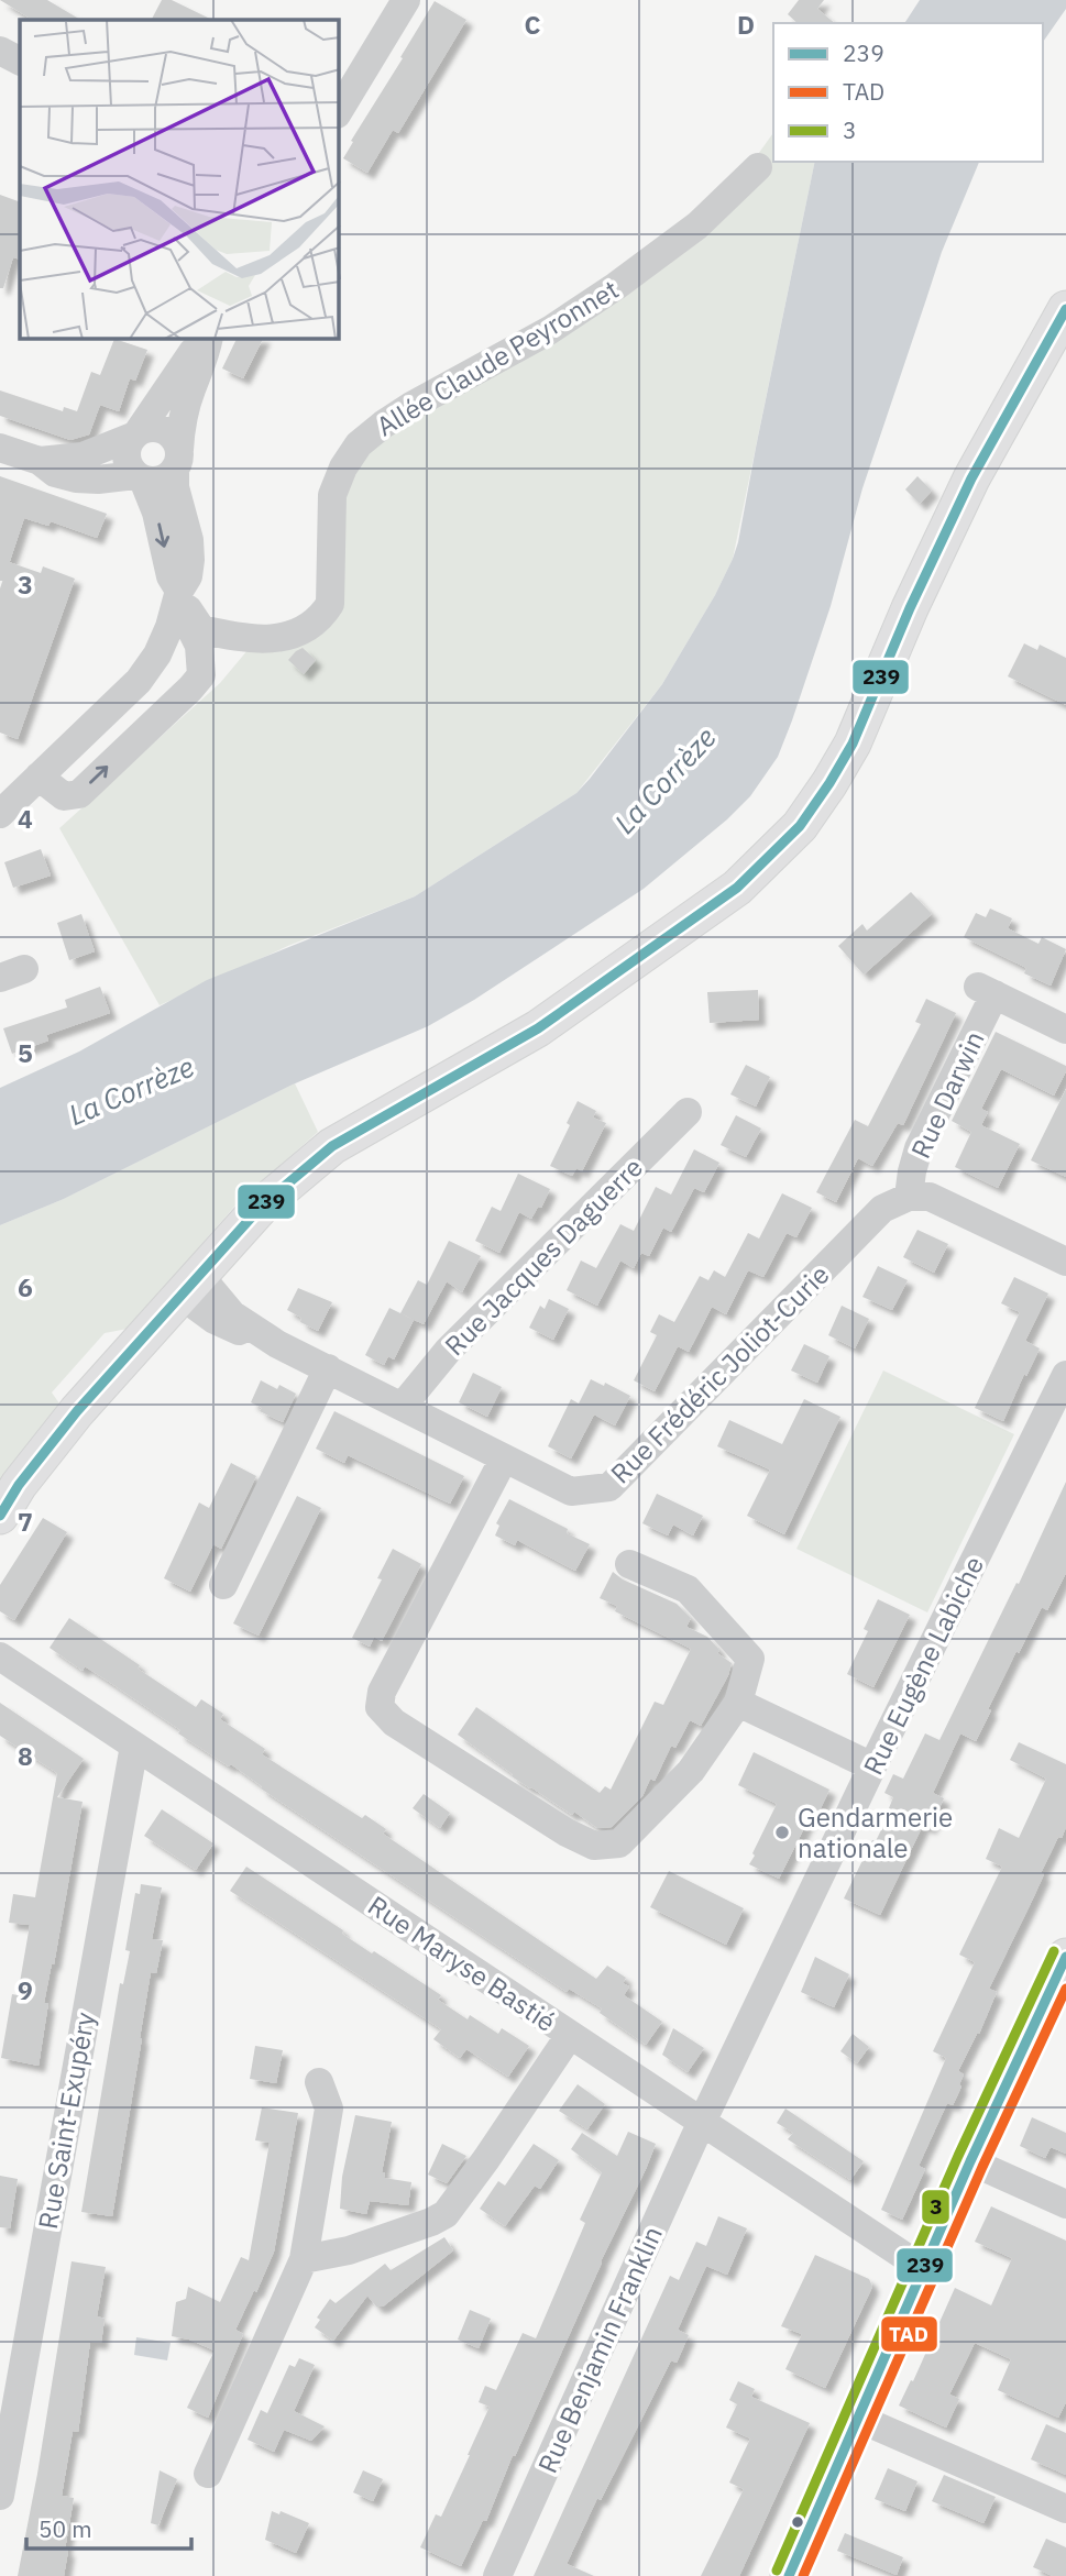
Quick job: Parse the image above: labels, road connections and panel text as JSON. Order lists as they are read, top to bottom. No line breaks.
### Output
{"streets":{"street":["Allée Claude Peyronnet","Rue Darwin","Rue Jacques Daguerre","Rue Frédéric Joliot-Curie","Rue Eugène Labiche","Rue Maryse Bastié","Rue Saint-Exupéry","Rue Benjamin Franklin"]},"crossings":[["Rue Darwin","Rue Frédéric Joliot-Curie"],["Rue Jacques Daguerre","Rue Frédéric Joliot-Curie"],["Rue Eugène Labiche","Rue Maryse Bastié"],["Rue Eugène Labiche","Rue Benjamin Franklin"],["Rue Maryse Bastié","Rue Saint-Exupéry"],["Rue Maryse Bastié","Rue Benjamin Franklin"]],"water":["La Corrèze"],"places":["Gendarmerie nationale"],"lines":["transit line 239","transit line 3","transit line TAD"],"legend":["239","TAD","3"],"scale_bar":"50 m","grid":{"columns":["C","D"],"rows":["3","4","5","6","7","8","9"]}}
